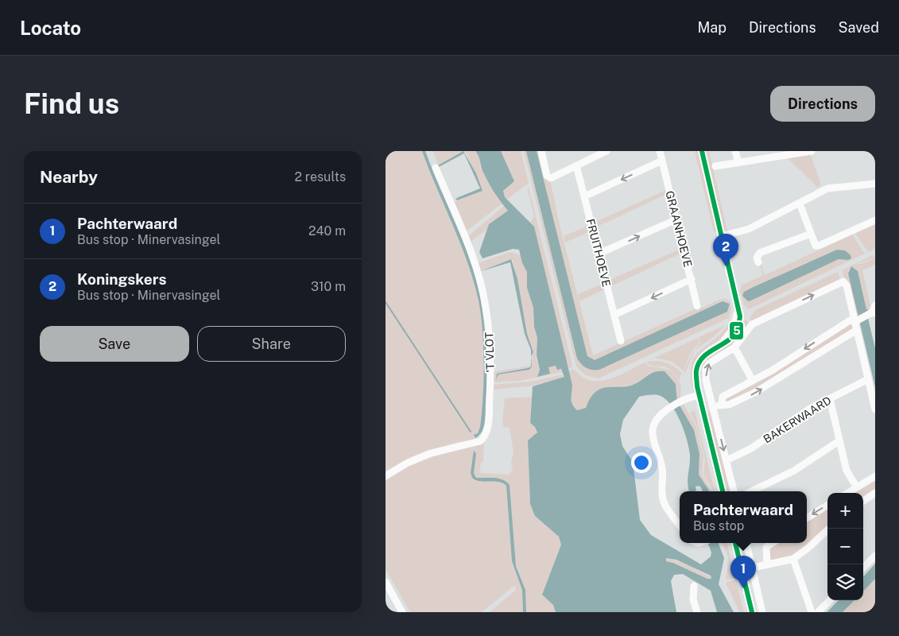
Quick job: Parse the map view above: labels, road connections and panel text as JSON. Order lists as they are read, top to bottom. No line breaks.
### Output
{"streets":{"street":["GRAANHOEVE","FRUITHOEVE","'T VLOT","BAKERWAARD"]},"lines":["transit line 5"],"page":{"header":"Locato","nav":["Map","Directions","Saved"],"buttons":["Directions",["Save","Share"]],"title":"Find us","heading":["Nearby","2 results"],"list":[{"mark":"1","name":"Pachterwaard","note":"Bus stop · Minervasingel","value":"240 m"},{"mark":"2","name":"Koningskers","note":"Bus stop · Minervasingel","value":"310 m"}],"pins":["2","1"],"popup":["Pachterwaard","Bus stop"],"map_buttons":["+","−"]}}
